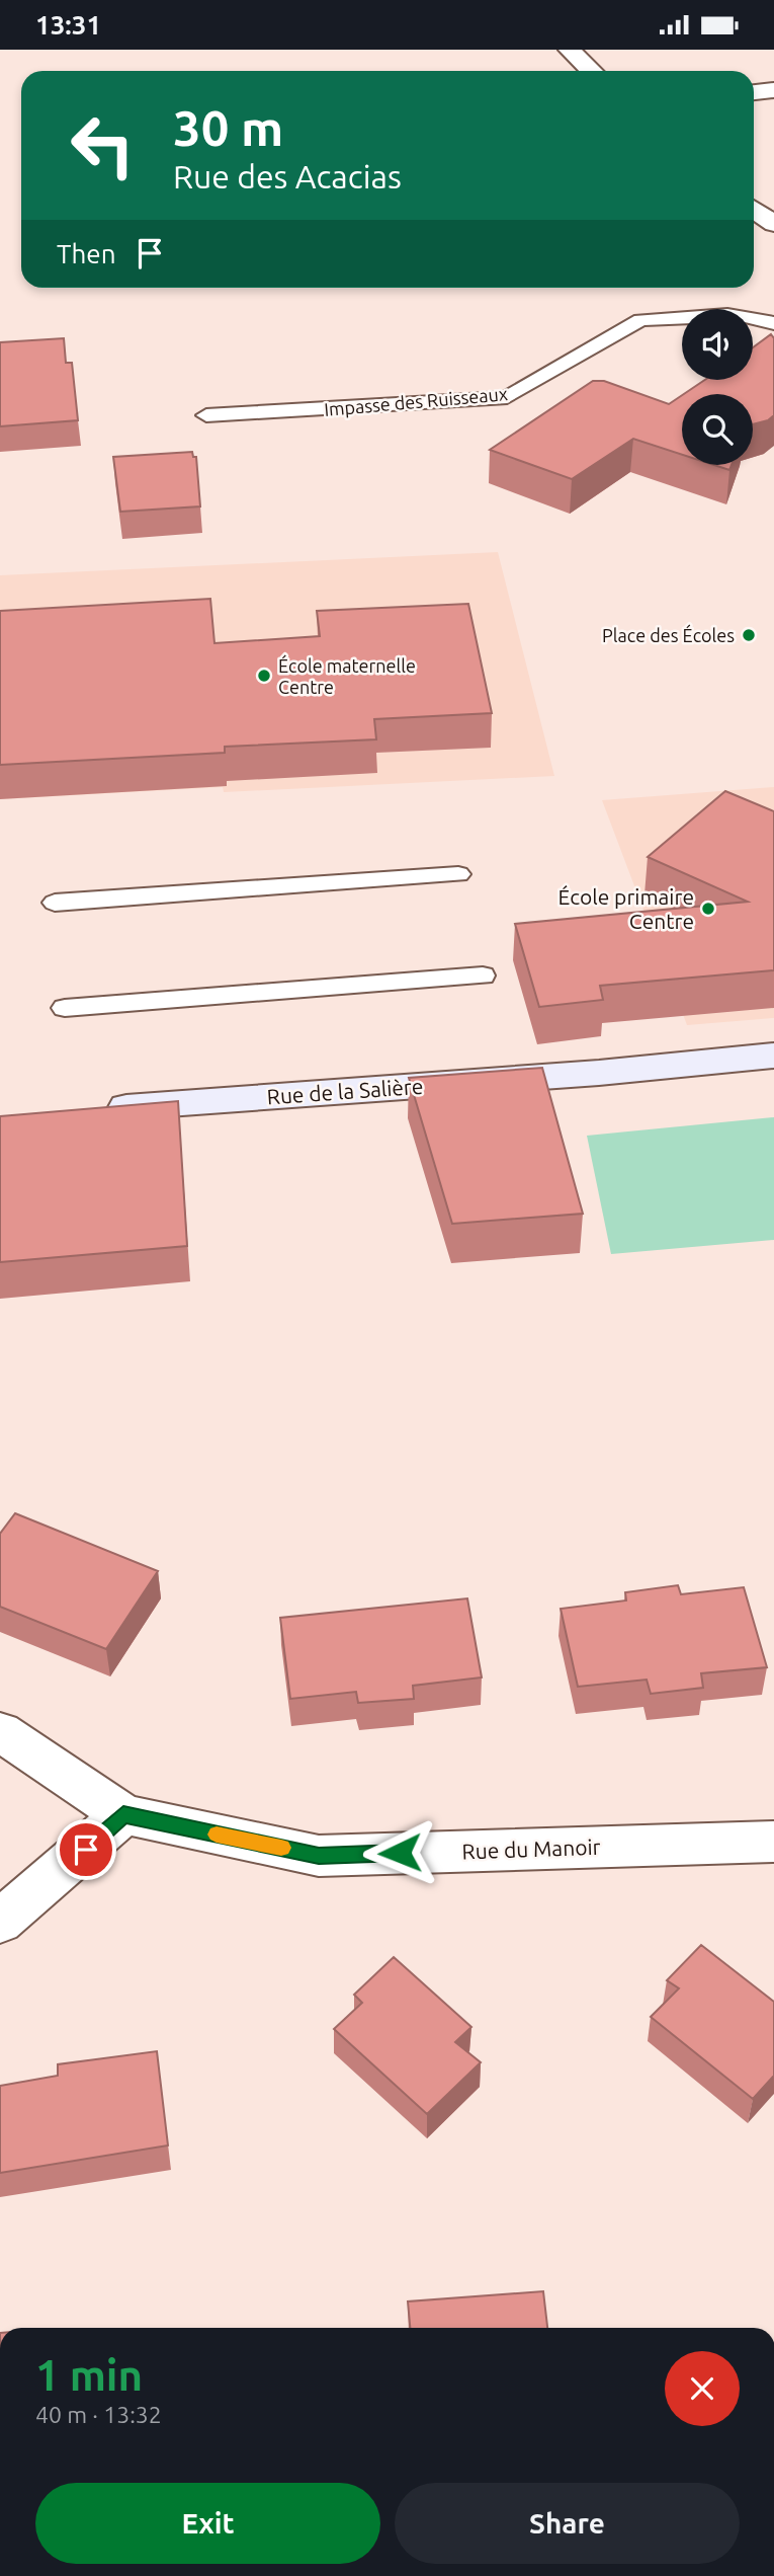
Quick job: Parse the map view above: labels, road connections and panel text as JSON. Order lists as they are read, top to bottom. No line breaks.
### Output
{"streets":{"main road":["Rue de la Salière"],"street":["Rue du Manoir"],"lane":["Impasse des Ruisseaux"]},"places":["Place des Écoles","École maternelle Centre","École primaire Centre"],"page":{"status":"13:31","turn":["30 m","Rue des Acacias"],"then":"Then","heading":["1 min","40 m · 13:32"],"buttons":["Exit","Share"]}}
